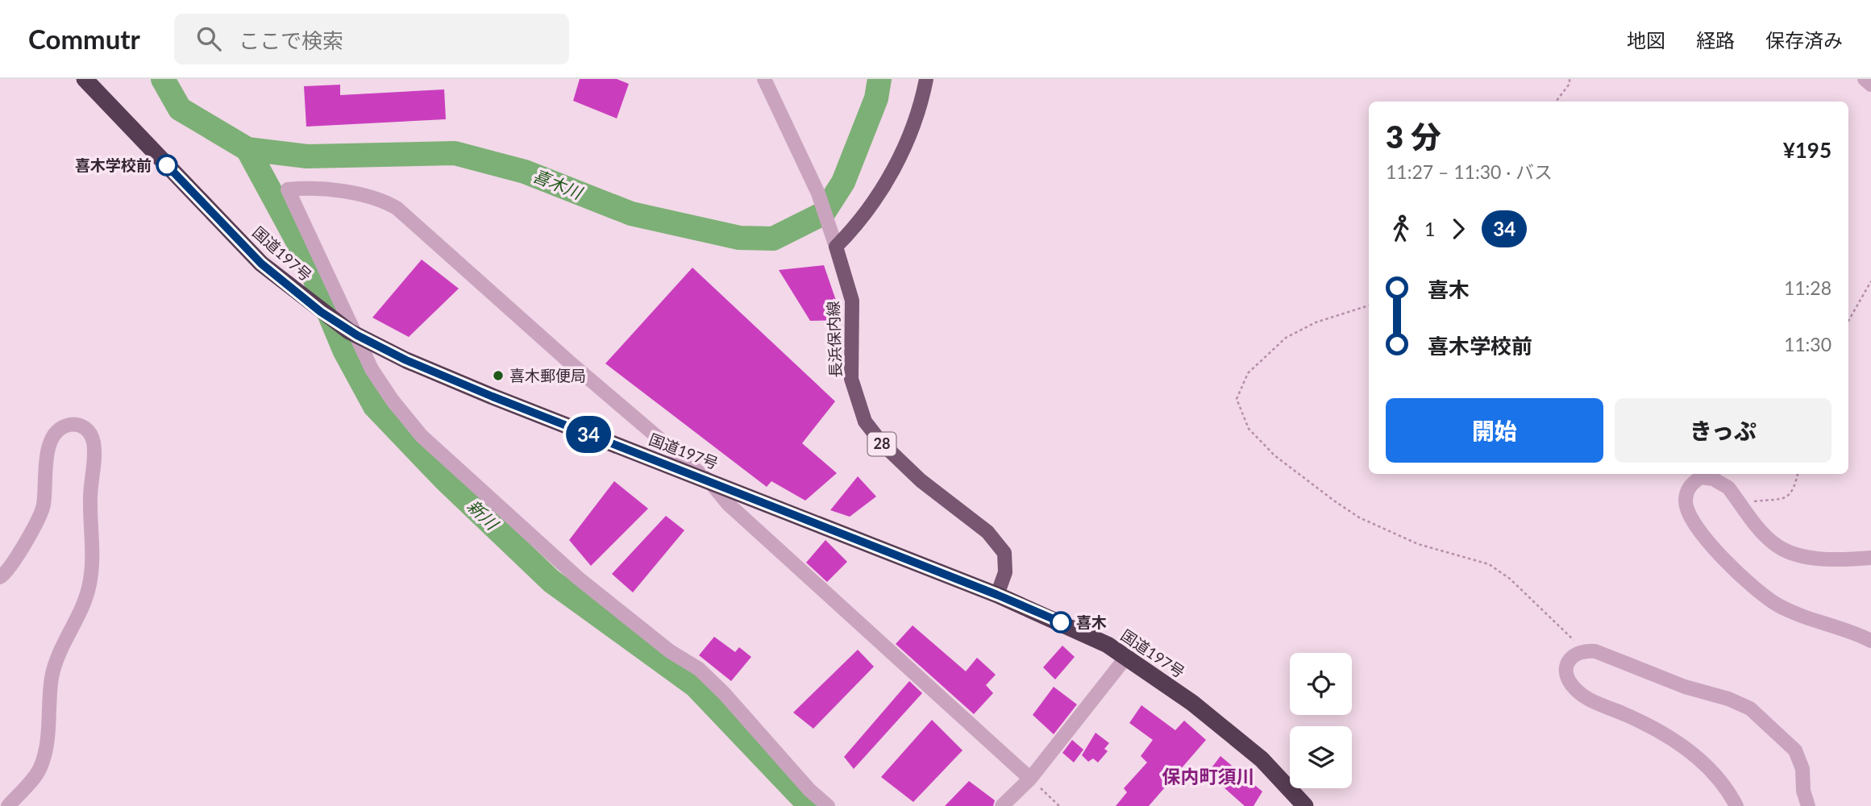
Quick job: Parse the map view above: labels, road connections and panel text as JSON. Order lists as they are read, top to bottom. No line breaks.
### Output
{"streets":{"highway":["国道197号"],"main road":["長浜保内線","28"]},"crossings":[["国道197号","長浜保内線"]],"districts":["保内町須川"],"water":["喜木川","新川"],"places":["喜木学校前","喜木郵便局","喜木"],"lines":["bus line 34"],"page":{"header":"Commutr","search":"ここで検索","nav":["地図","経路","保存済み"],"on_map":"34","heading":["3 分","11:27 – 11:30 · バス","¥195"],"legs":["1","34"],"list":[{"name":"喜木","value":"11:28"},{"name":"喜木学校前","value":"11:30"}],"buttons":["開始","きっぷ"]}}
